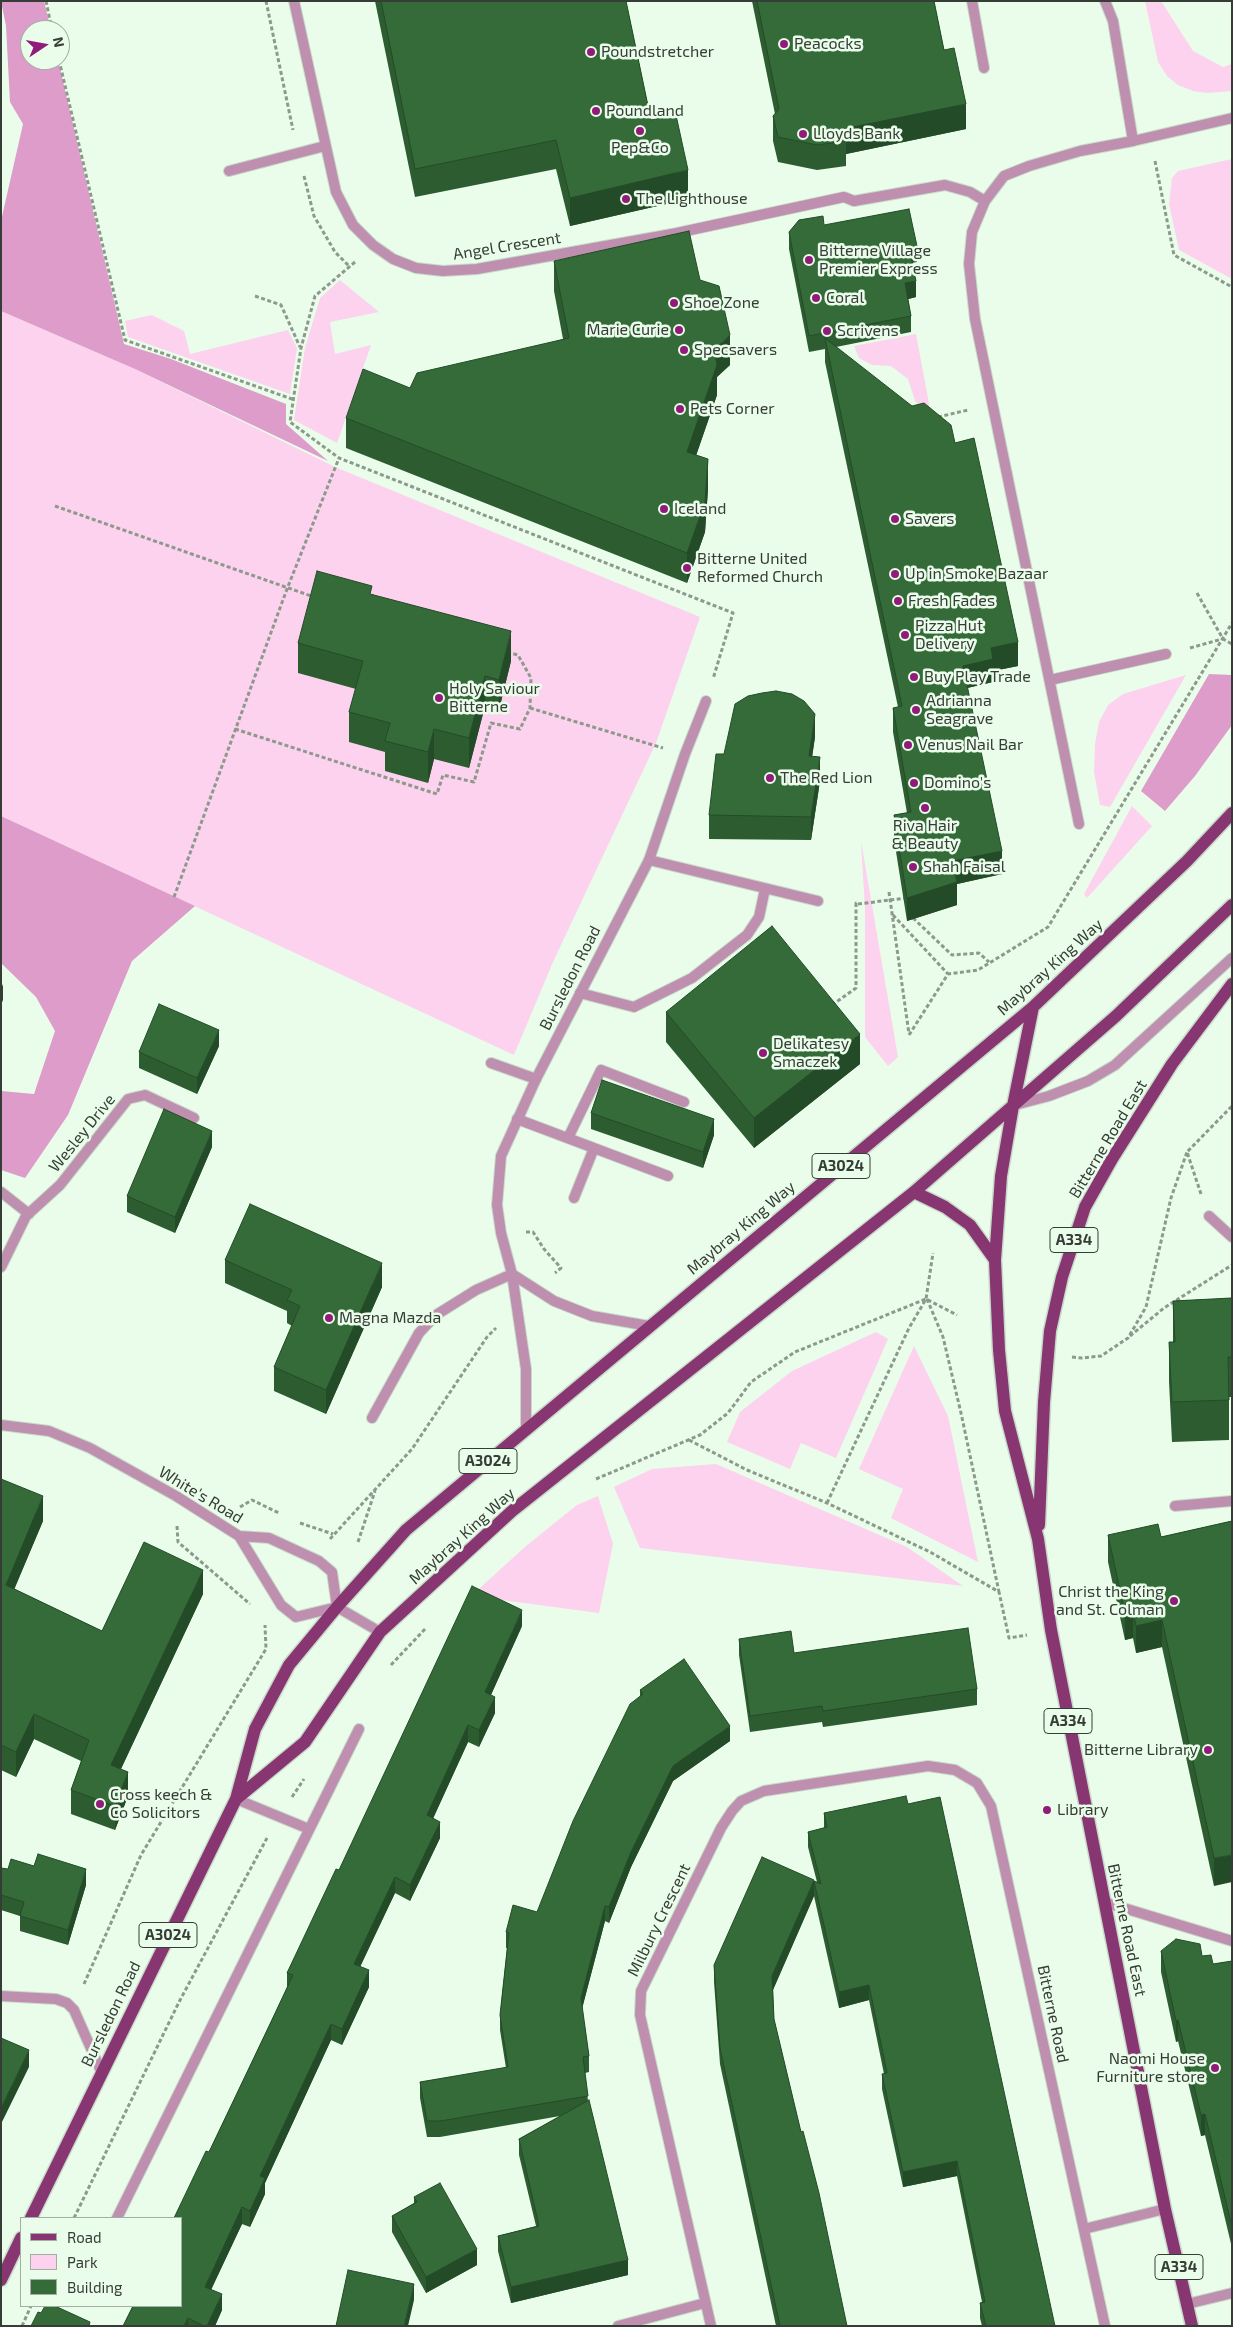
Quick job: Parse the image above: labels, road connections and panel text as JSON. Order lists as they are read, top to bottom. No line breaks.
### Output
{"streets":{"main road":["Maybray King Way","Bursledon Road","Bitterne Road East","A3024","A334"],"street":["Angel Crescent","Wesley Drive","White's Road","Milbury Crescent","Bitterne Road"]},"crossings":[["Maybray King Way","Bursledon Road"],["Maybray King Way","Bitterne Road East"],["Maybray King Way","White's Road"],["Bursledon Road","White's Road"],["Milbury Crescent","Bitterne Road"]],"places":["Peacocks","Poundstretcher","Poundland","Pep&Co","Lloyds Bank","The Lighthouse","Bitterne Village Premier Express","Coral","Shoe Zone","Marie Curie","Scrivens","Specsavers","Pets Corner","Iceland","Savers","Bitterne United Reformed Church","Up in Smoke Bazaar","Fresh Fades","Pizza Hut Delivery","Buy Play Trade","Holy Saviour Bitterne","Adrianna Seagrave","Venus Nail Bar","The Red Lion","Domino's","Riva Hair & Beauty","Shah Faisal","Delikatesy Smaczek","Magna Mazda","Christ the King and St. Colman","Bitterne Library","Cross keech & Co Solicitors","Library","Naomi House Furniture store"],"legend":["Road","Park","Building"],"north":"right"}
